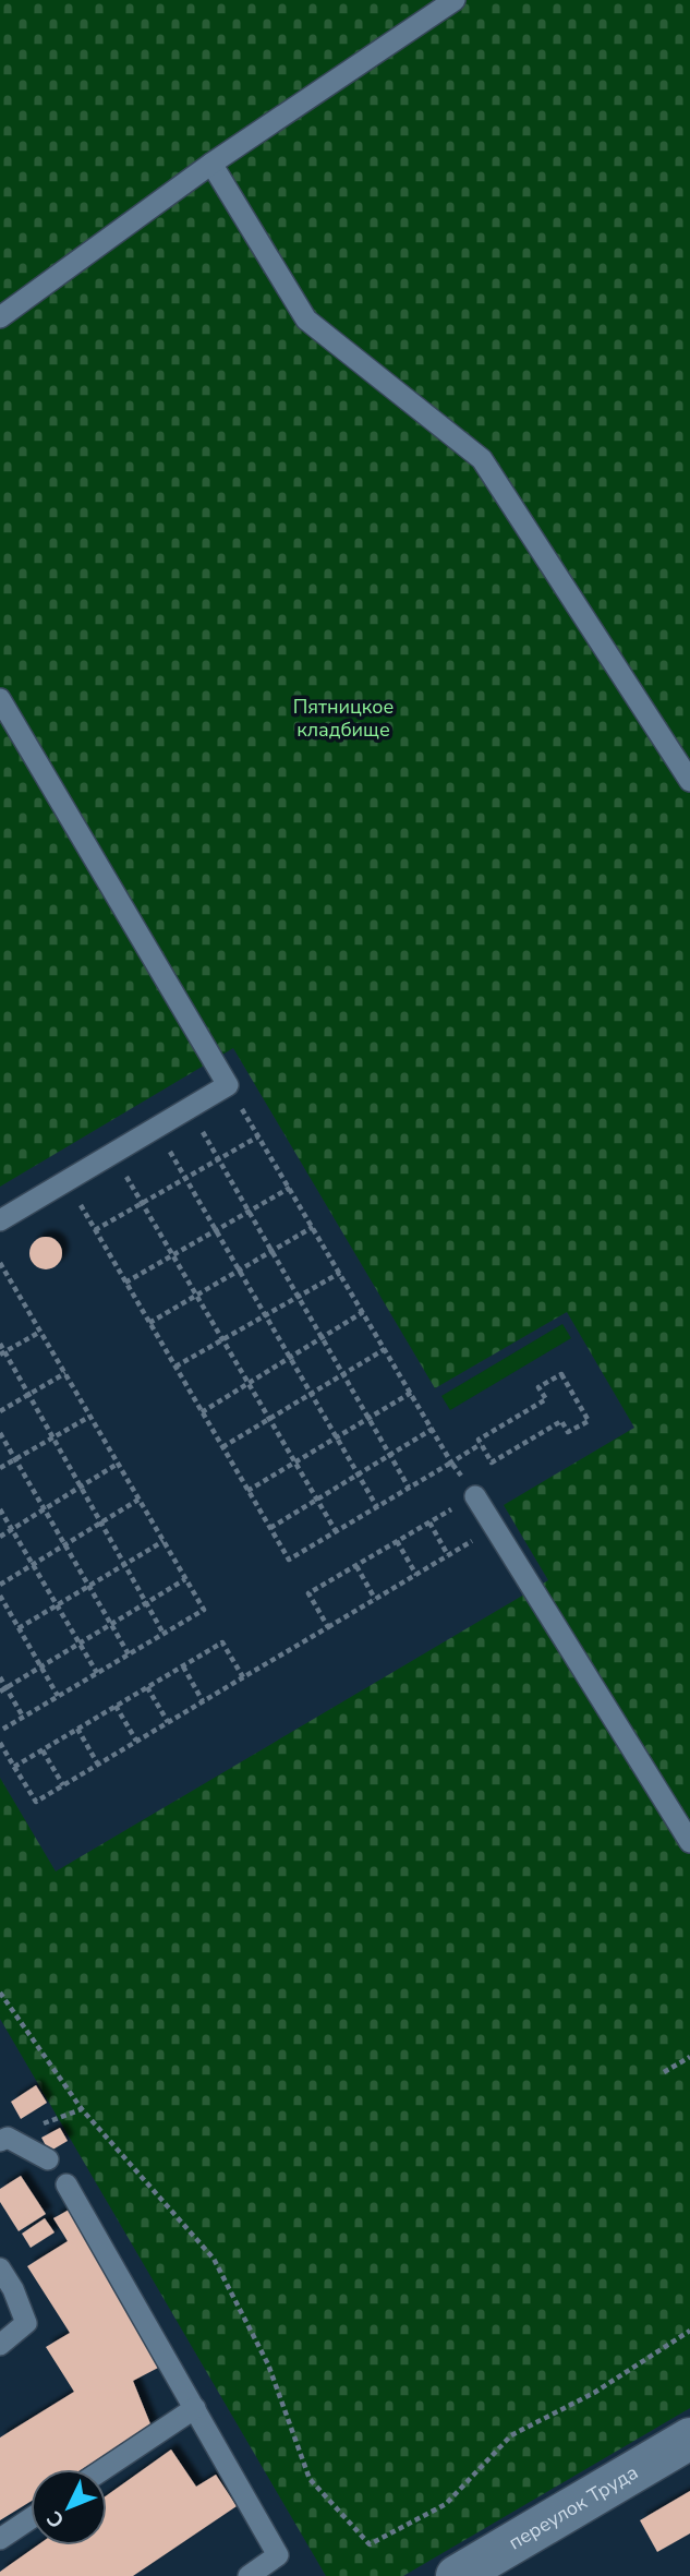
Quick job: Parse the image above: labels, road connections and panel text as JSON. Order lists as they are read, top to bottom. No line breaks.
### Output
{"streets":{"street":["переулок Труда"]},"parks":["Пятницкое кладбище"],"north":"bottom left"}
